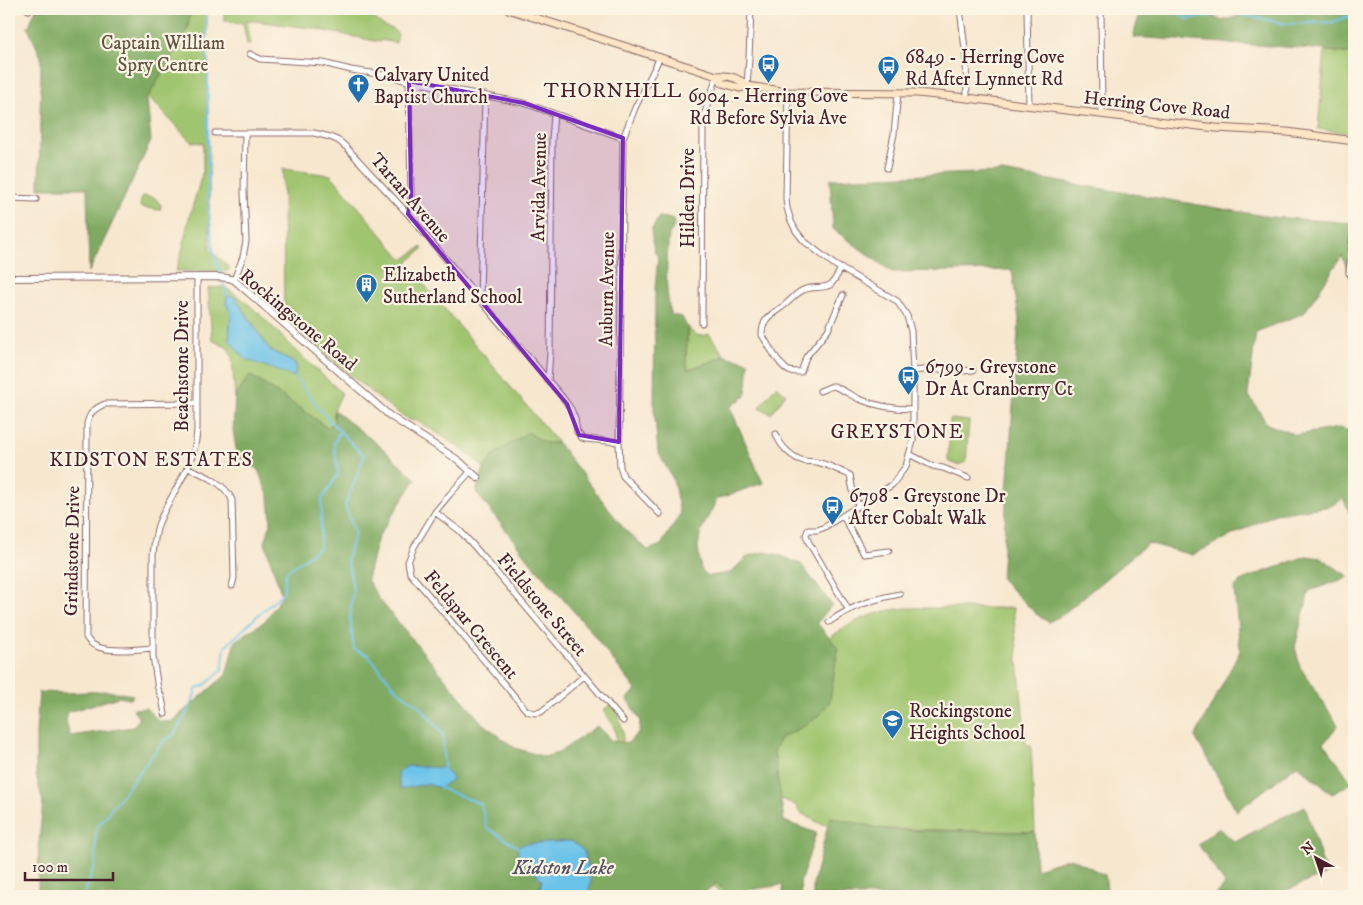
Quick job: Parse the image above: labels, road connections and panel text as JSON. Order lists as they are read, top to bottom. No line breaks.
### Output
{"streets":{"main road":["Herring Cove Road"],"street":["Arvida Avenue","Tartan Avenue","Hilden Drive","Auburn Avenue","Rockingstone Road","Beachstone Drive","Grindstone Drive","Fieldstone Street","Feldspar Crescent"]},"crossings":[["Herring Cove Road","Hilden Drive"],["Herring Cove Road","Auburn Avenue"],["Arvida Avenue","Tartan Avenue"],["Tartan Avenue","Auburn Avenue"],["Rockingstone Road","Beachstone Drive"],["Rockingstone Road","Feldspar Crescent"],["Beachstone Drive","Grindstone Drive"],["Fieldstone Street","Feldspar Crescent"]],"districts":["THORNHILL","GREYSTONE","KIDSTON ESTATES"],"water":["Kidston Lake"],"parks":["Captain William Spry Centre"],"places":{"bus stop":["6904 - Herring Cove Rd Before Sylvia Ave","6849 - Herring Cove Rd After Lynnett Rd","6799 - Greystone Dr At Cranberry Ct","6798 - Greystone Dr After Cobalt Walk"],"church":["Calvary United Baptist Church"],"building":["Elizabeth Sutherland School"],"school or university":["Rockingstone Heights School"]},"scale_bar":"100 m","north":"top left"}
